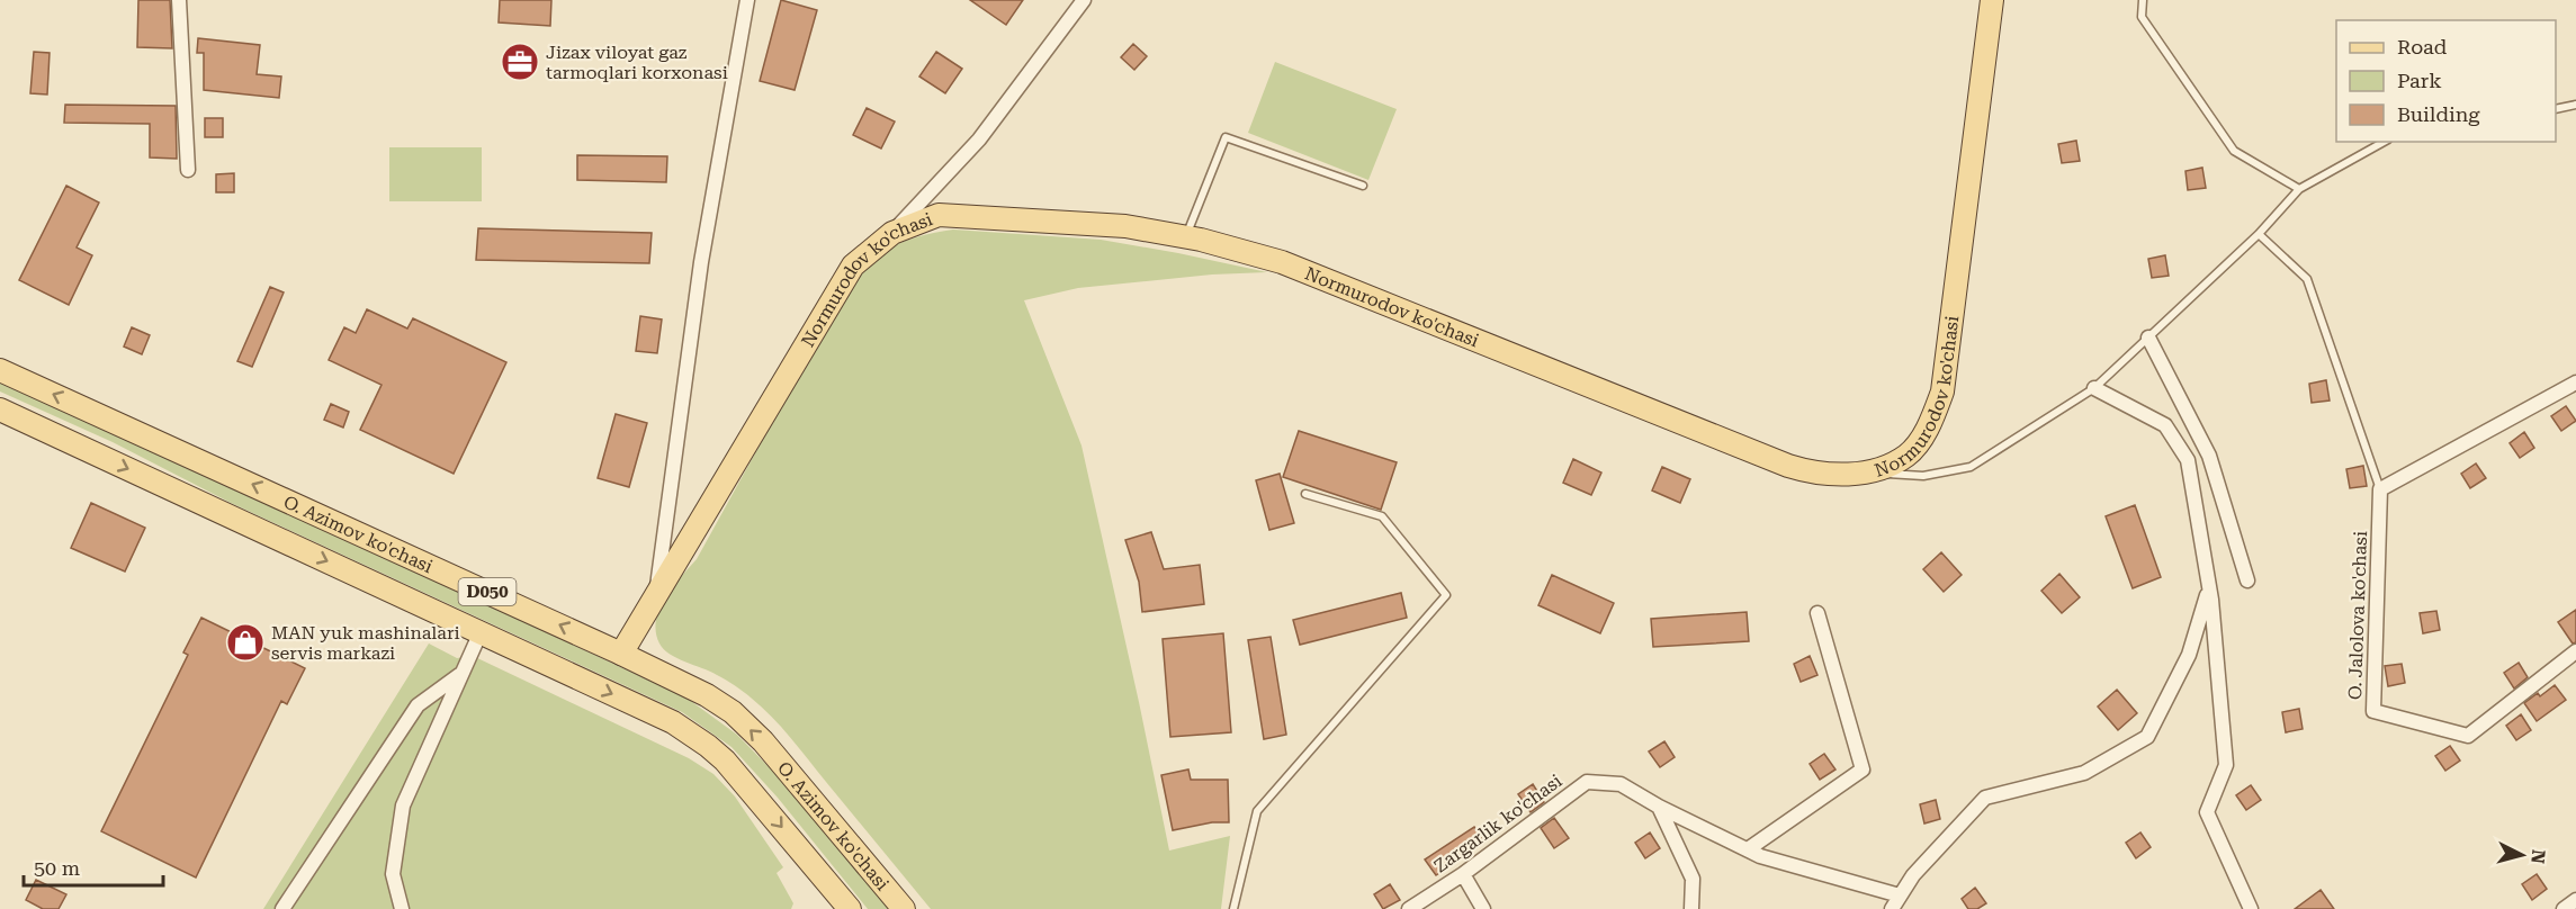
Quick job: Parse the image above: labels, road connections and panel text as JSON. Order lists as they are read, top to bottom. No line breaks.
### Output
{"streets":{"main road":["Normurodov ko'chasi","O. Azimov ko'chasi","D050"],"street":["O. Jalolova ko'chasi","Zargarlik ko'chasi"]},"crossings":[["Normurodov ko'chasi","O. Azimov ko'chasi"]],"places":{"office":["Jizax viloyat gaz tarmoqlari korxonasi"],"shop":["MAN yuk mashinalari servis markazi"]},"legend":["Road","Park","Building"],"scale_bar":"50 m","north":"right"}
